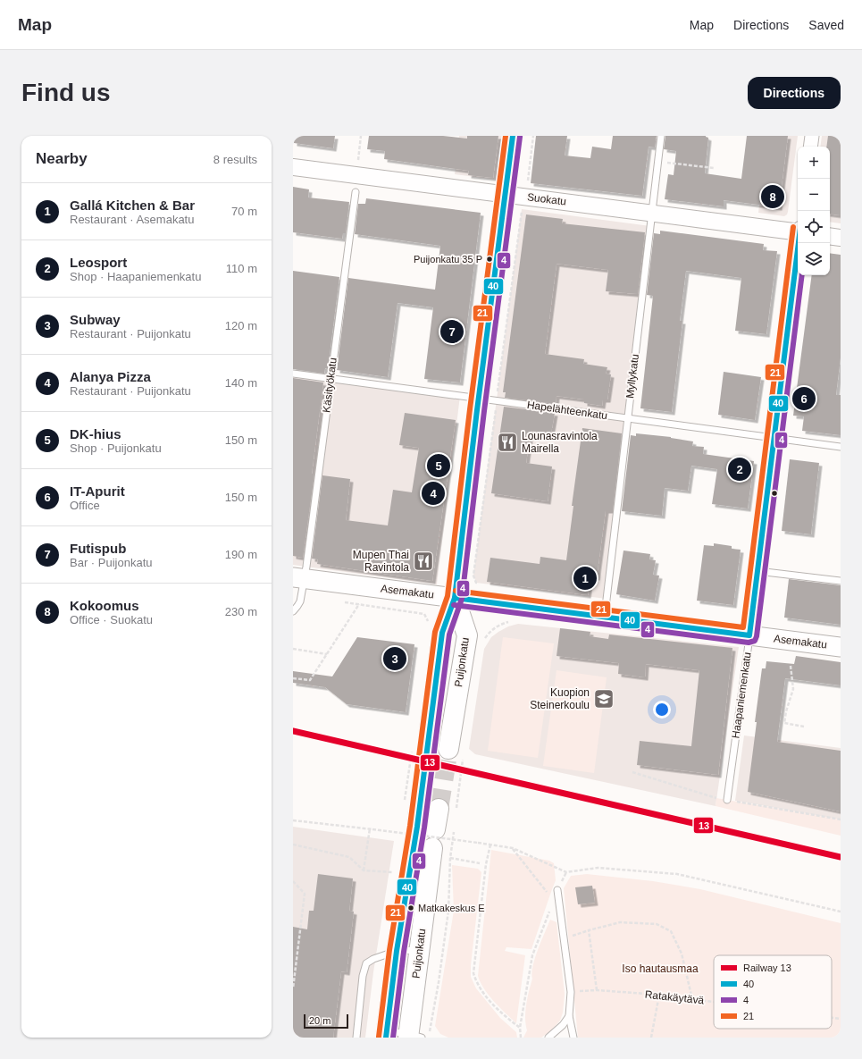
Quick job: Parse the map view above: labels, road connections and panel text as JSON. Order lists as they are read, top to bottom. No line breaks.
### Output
{"streets":{"main road":["Asemakatu","Puijonkatu"],"street":["Suokatu","Haapaniemenkatu"],"lane":["Myllykatu","Käsityökatu","Hapelähteenkatu"],"path":["Ratakäytävä"]},"crossings":[["Suokatu","Myllykatu"],["Suokatu","Puijonkatu"],["Myllykatu","Hapelähteenkatu"],["Myllykatu","Asemakatu"],["Käsityökatu","Hapelähteenkatu"],["Käsityökatu","Asemakatu"],["Hapelähteenkatu","Puijonkatu"],["Hapelähteenkatu","Haapaniemenkatu"],["Asemakatu","Puijonkatu"],["Asemakatu","Haapaniemenkatu"]],"parks":["Iso hautausmaa"],"places":{"other":["Puijonkatu 35 P","Matkakeskus E"],"restaurant":["Lounasravintola Mairella","Mupen Thai Ravintola"],"school or university":["Kuopion Steinerkoulu"]},"lines":["transit line 40","transit line 21","transit line 4","rail line 13"],"legend":["Railway 13","40","4","21"],"scale_bar":"20 m","page":{"header":"Map","nav":["Map","Directions","Saved"],"buttons":"Directions","title":"Find us","heading":["Nearby","8 results"],"map_buttons":["+","−"],"list":[{"mark":"1","name":"Gallá Kitchen & Bar","note":"Restaurant · Asemakatu","value":"70 m"},{"mark":"2","name":"Leosport","note":"Shop · Haapaniemenkatu","value":"110 m"},{"mark":"3","name":"Subway","note":"Restaurant · Puijonkatu","value":"120 m"},{"mark":"4","name":"Alanya Pizza","note":"Restaurant · Puijonkatu","value":"140 m"},{"mark":"5","name":"DK-hius","note":"Shop · Puijonkatu","value":"150 m"},{"mark":"6","name":"IT-Apurit","note":"Office","value":"150 m"},{"mark":"7","name":"Futispub","note":"Bar · Puijonkatu","value":"190 m"},{"mark":"8","name":"Kokoomus","note":"Office · Suokatu","value":"230 m"}],"pins":["8","7","6","5","2","4","1","3"],"scale":"20 m"}}
